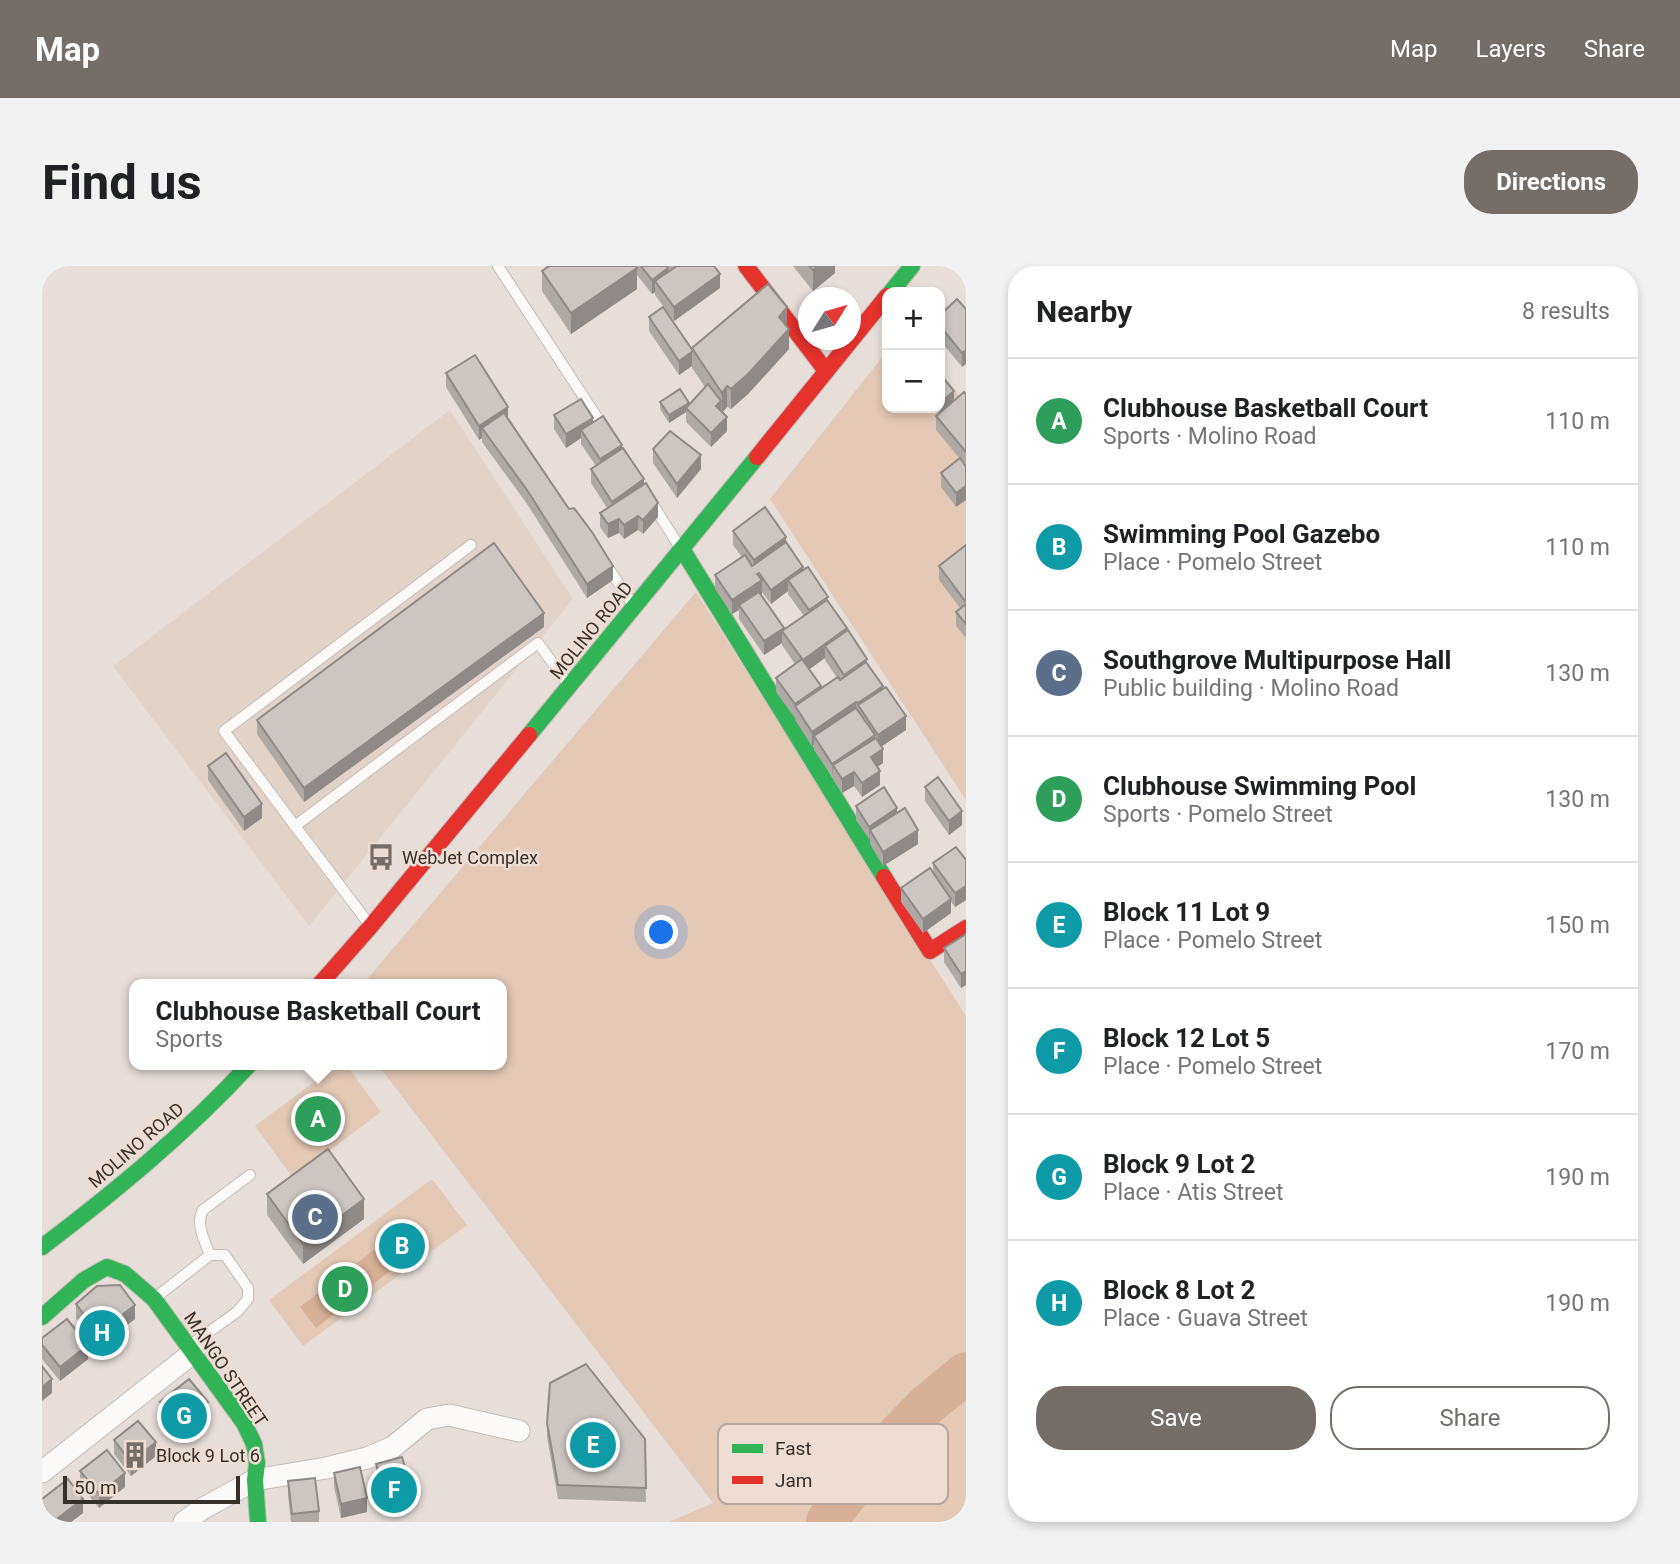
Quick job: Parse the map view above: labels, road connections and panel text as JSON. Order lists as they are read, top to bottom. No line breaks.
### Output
{"streets":{"main road":["MOLINO ROAD","MANGO STREET"]},"places":{"bus stop":["WebJet Complex"],"building":["Block 9 Lot 6"]},"legend":["Fast","Jam"],"scale_bar":"50 m","north":"top right","page":{"header":"Map","nav":["Map","Layers","Share"],"buttons":["Directions",["Save","Share"]],"title":"Find us","heading":["Nearby","8 results"],"map_buttons":["+","−"],"list":[{"mark":"A","name":"Clubhouse Basketball Court","note":"Sports · Molino Road","value":"110 m"},{"mark":"B","name":"Swimming Pool Gazebo","note":"Place · Pomelo Street","value":"110 m"},{"mark":"C","name":"Southgrove Multipurpose Hall","note":"Public building · Molino Road","value":"130 m"},{"mark":"D","name":"Clubhouse Swimming Pool","note":"Sports · Pomelo Street","value":"130 m"},{"mark":"E","name":"Block 11 Lot 9","note":"Place · Pomelo Street","value":"150 m"},{"mark":"F","name":"Block 12 Lot 5","note":"Place · Pomelo Street","value":"170 m"},{"mark":"G","name":"Block 9 Lot 2","note":"Place · Atis Street","value":"190 m"},{"mark":"H","name":"Block 8 Lot 2","note":"Place · Guava Street","value":"190 m"}],"popup":["Clubhouse Basketball Court","Sports"],"pins":["A","C","B","D","H","G","E","F"],"scale":"50 m"}}
